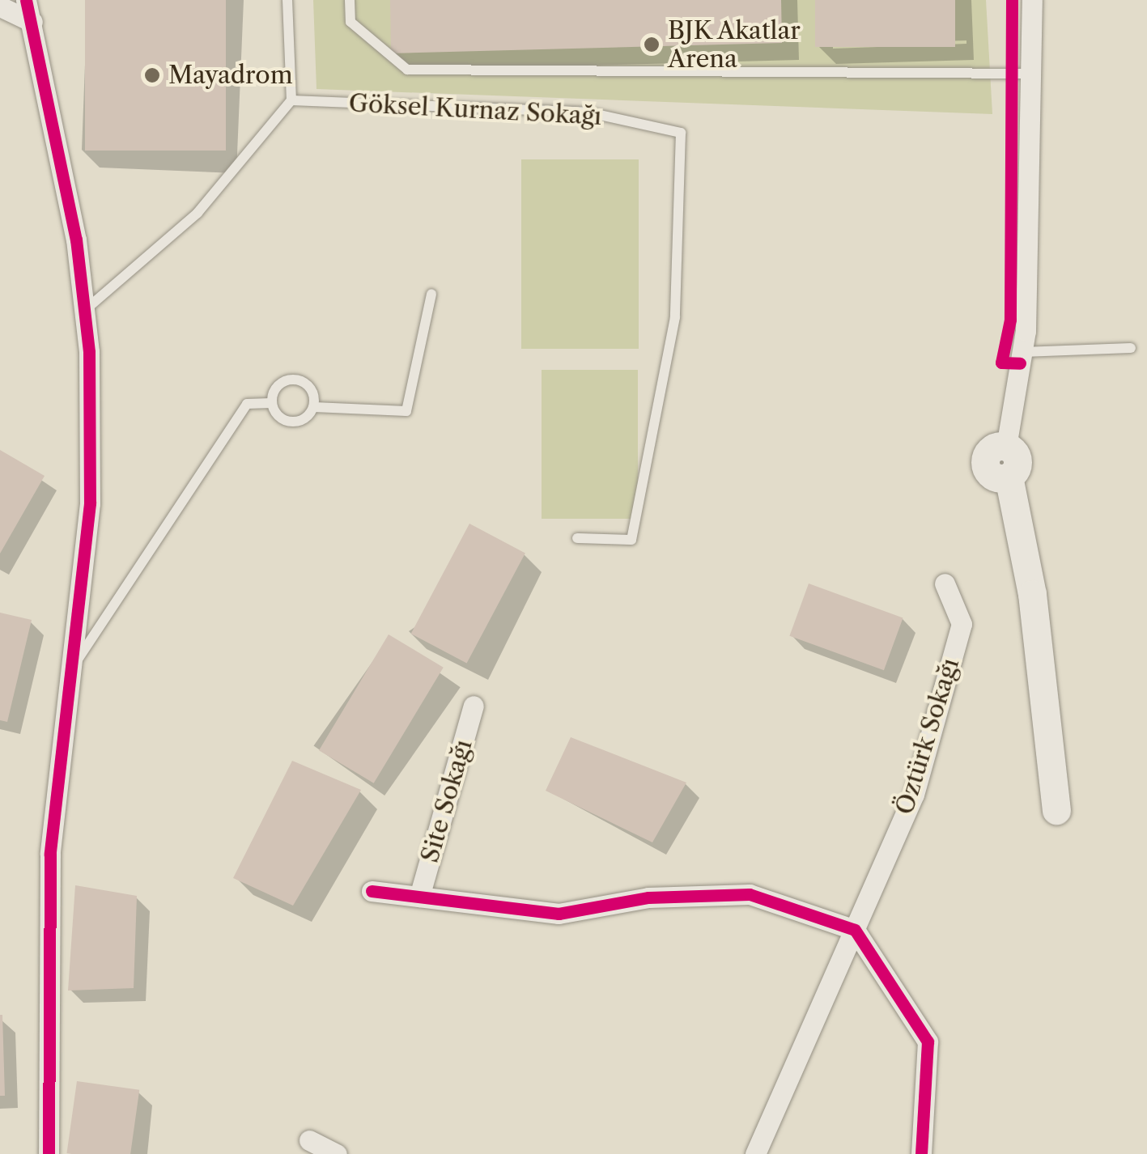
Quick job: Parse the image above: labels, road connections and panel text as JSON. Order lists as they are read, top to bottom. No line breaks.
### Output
{"streets":{"street":["Öztürk Sokağı","Site Sokağı"],"lane":["Göksel Kurnaz Sokağı"]},"places":["BJK Akatlar Arena","Mayadrom"]}
